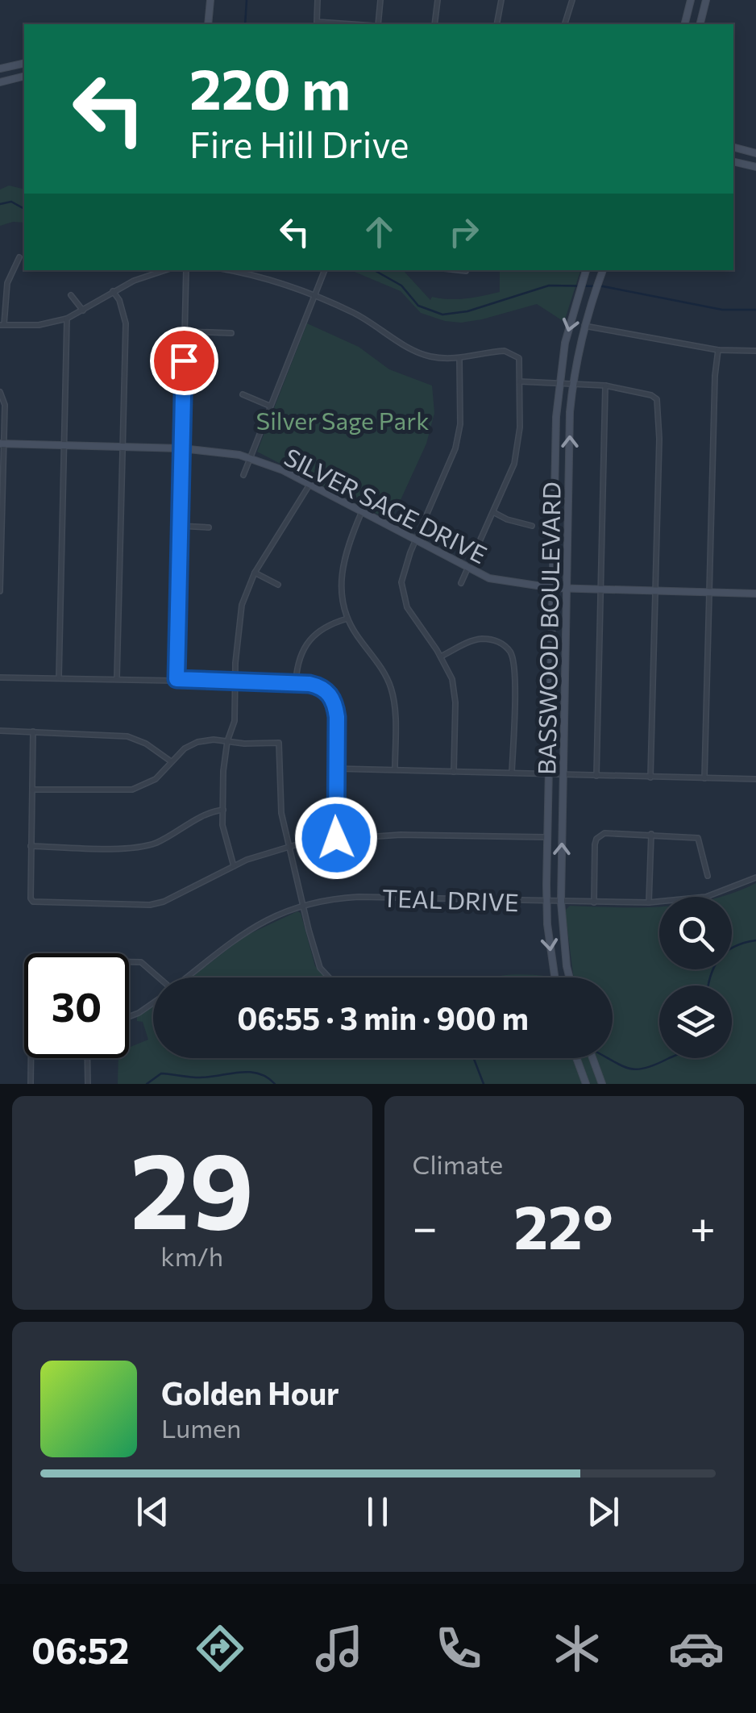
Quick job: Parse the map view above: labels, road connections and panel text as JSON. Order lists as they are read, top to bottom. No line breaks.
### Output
{"streets":{"main road":["SILVER SAGE DRIVE","BASSWOOD BOULEVARD"],"street":["TEAL DRIVE"]},"crossings":[["SILVER SAGE DRIVE","BASSWOOD BOULEVARD"],["BASSWOOD BOULEVARD","TEAL DRIVE"]],"parks":["Silver Sage Park"],"page":{"turn":["220 m","Fire Hill Drive"],"limit":"30","trip":"06:55 · 3 min · 900 m","tile":[["29","km/h"],"Climate"],"heat":["−","22°","+"],"song":["Golden Hour","Lumen"],"tabs":"06:52"}}
